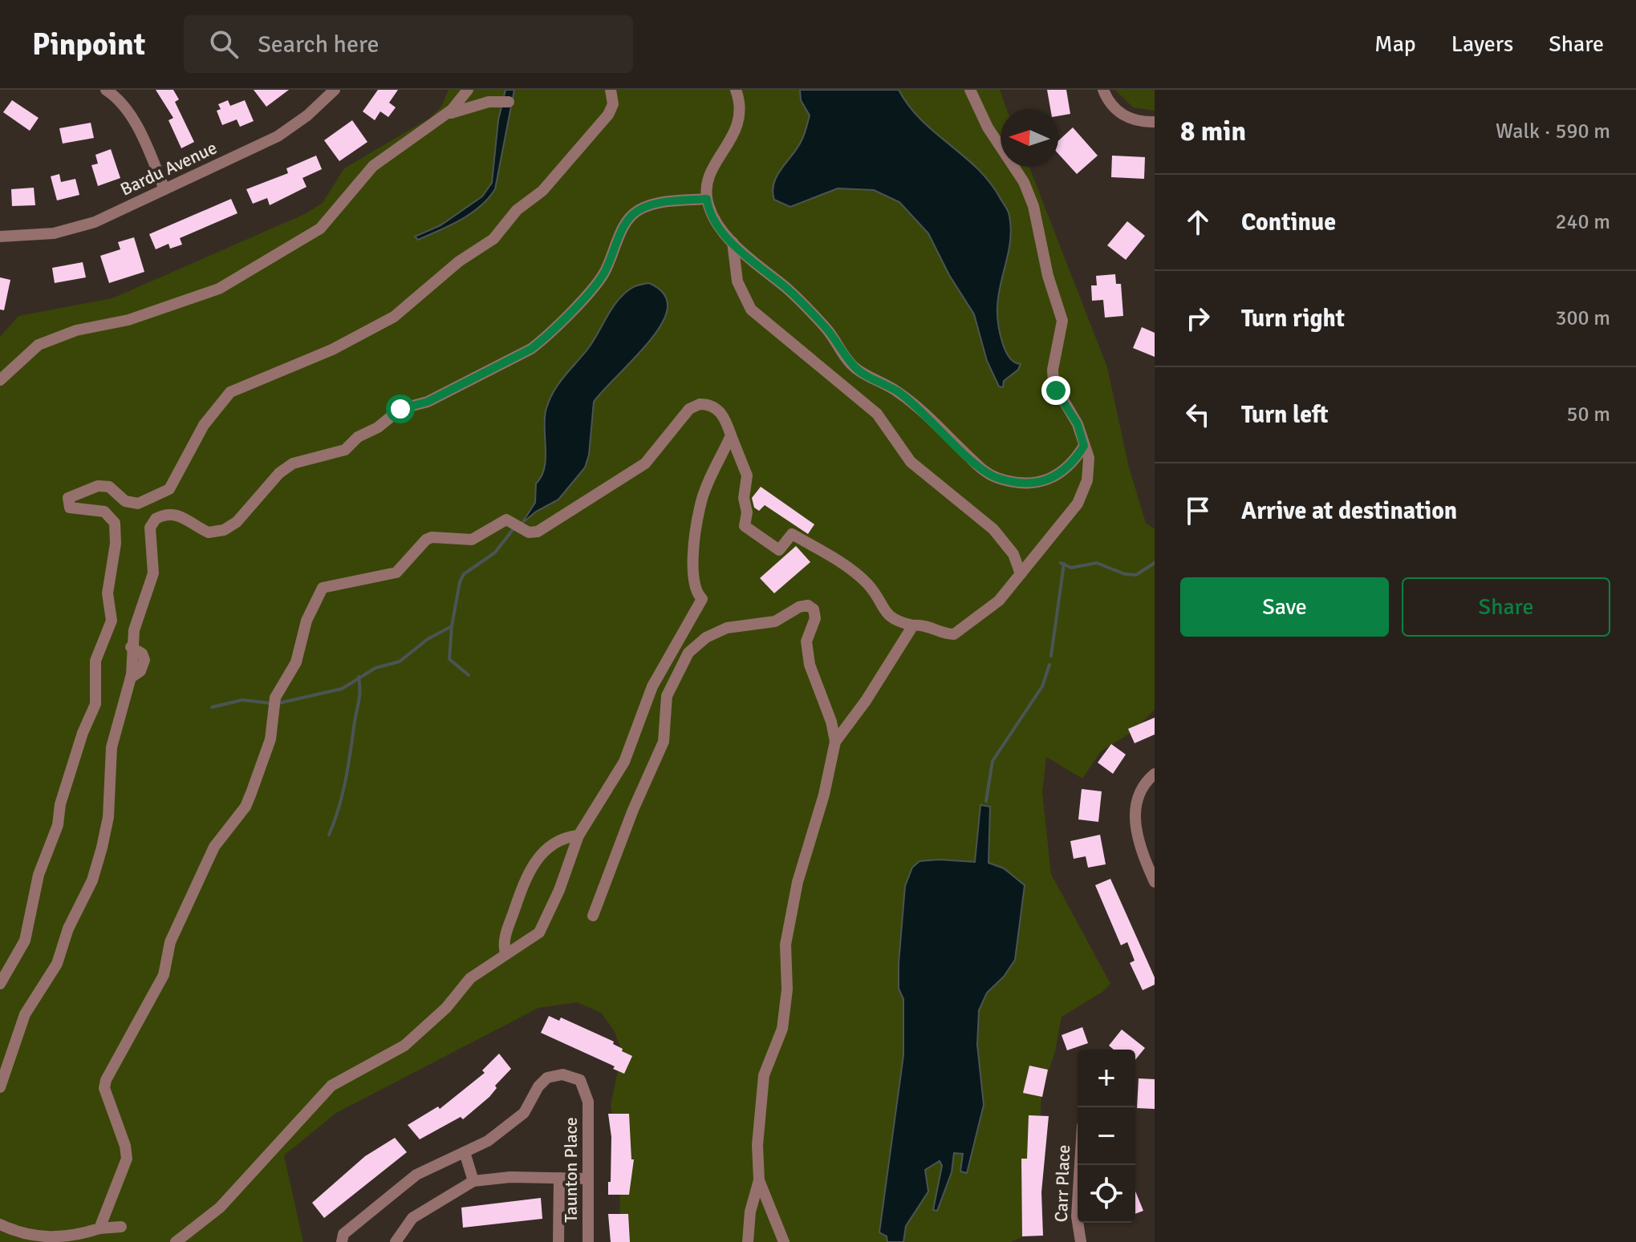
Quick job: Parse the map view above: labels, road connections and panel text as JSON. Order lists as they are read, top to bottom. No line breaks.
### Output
{"streets":{"street":["Bardu Avenue","Taunton Place","Carr Place"]},"north":"left","page":{"header":"Pinpoint","search":"Search here","nav":["Map","Layers","Share"],"heading":["8 min","Walk · 590 m"],"list":[["Continue","240 m"],["Turn right","300 m"],["Turn left","50 m"],"Arrive at destination"],"buttons":["Save","Share"],"map_buttons":["+","−"]}}
